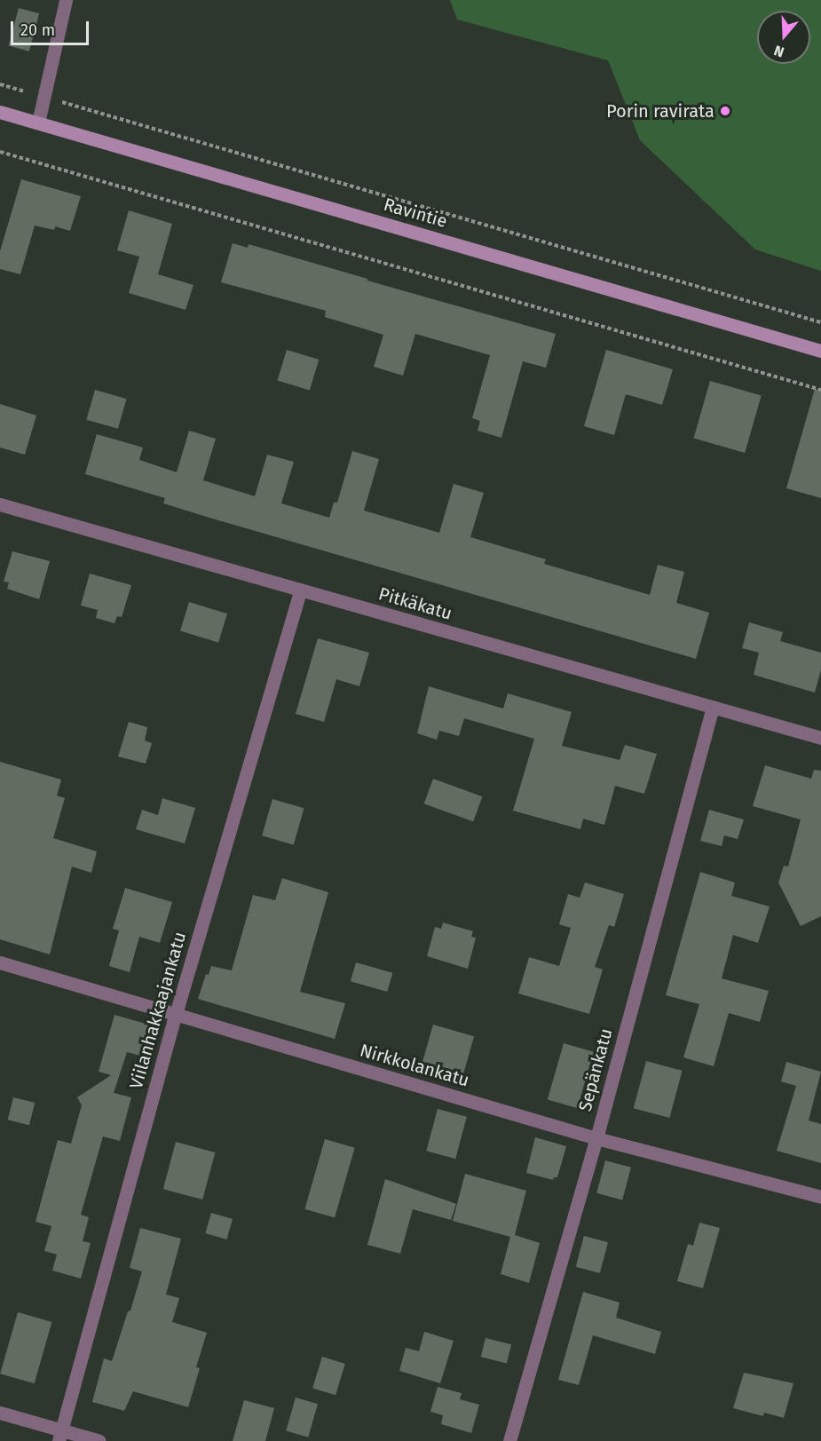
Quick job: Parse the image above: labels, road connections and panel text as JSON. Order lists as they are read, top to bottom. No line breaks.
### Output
{"streets":{"main road":["Ravintie"],"street":["Pitkäkatu","Viilanhakkaajankatu","Nirkkolankatu","Sepänkatu"]},"crossings":[["Pitkäkatu","Viilanhakkaajankatu"],["Pitkäkatu","Sepänkatu"],["Viilanhakkaajankatu","Nirkkolankatu"],["Nirkkolankatu","Sepänkatu"]],"places":["Porin ravirata"],"scale_bar":"20 m","north":"bottom"}
